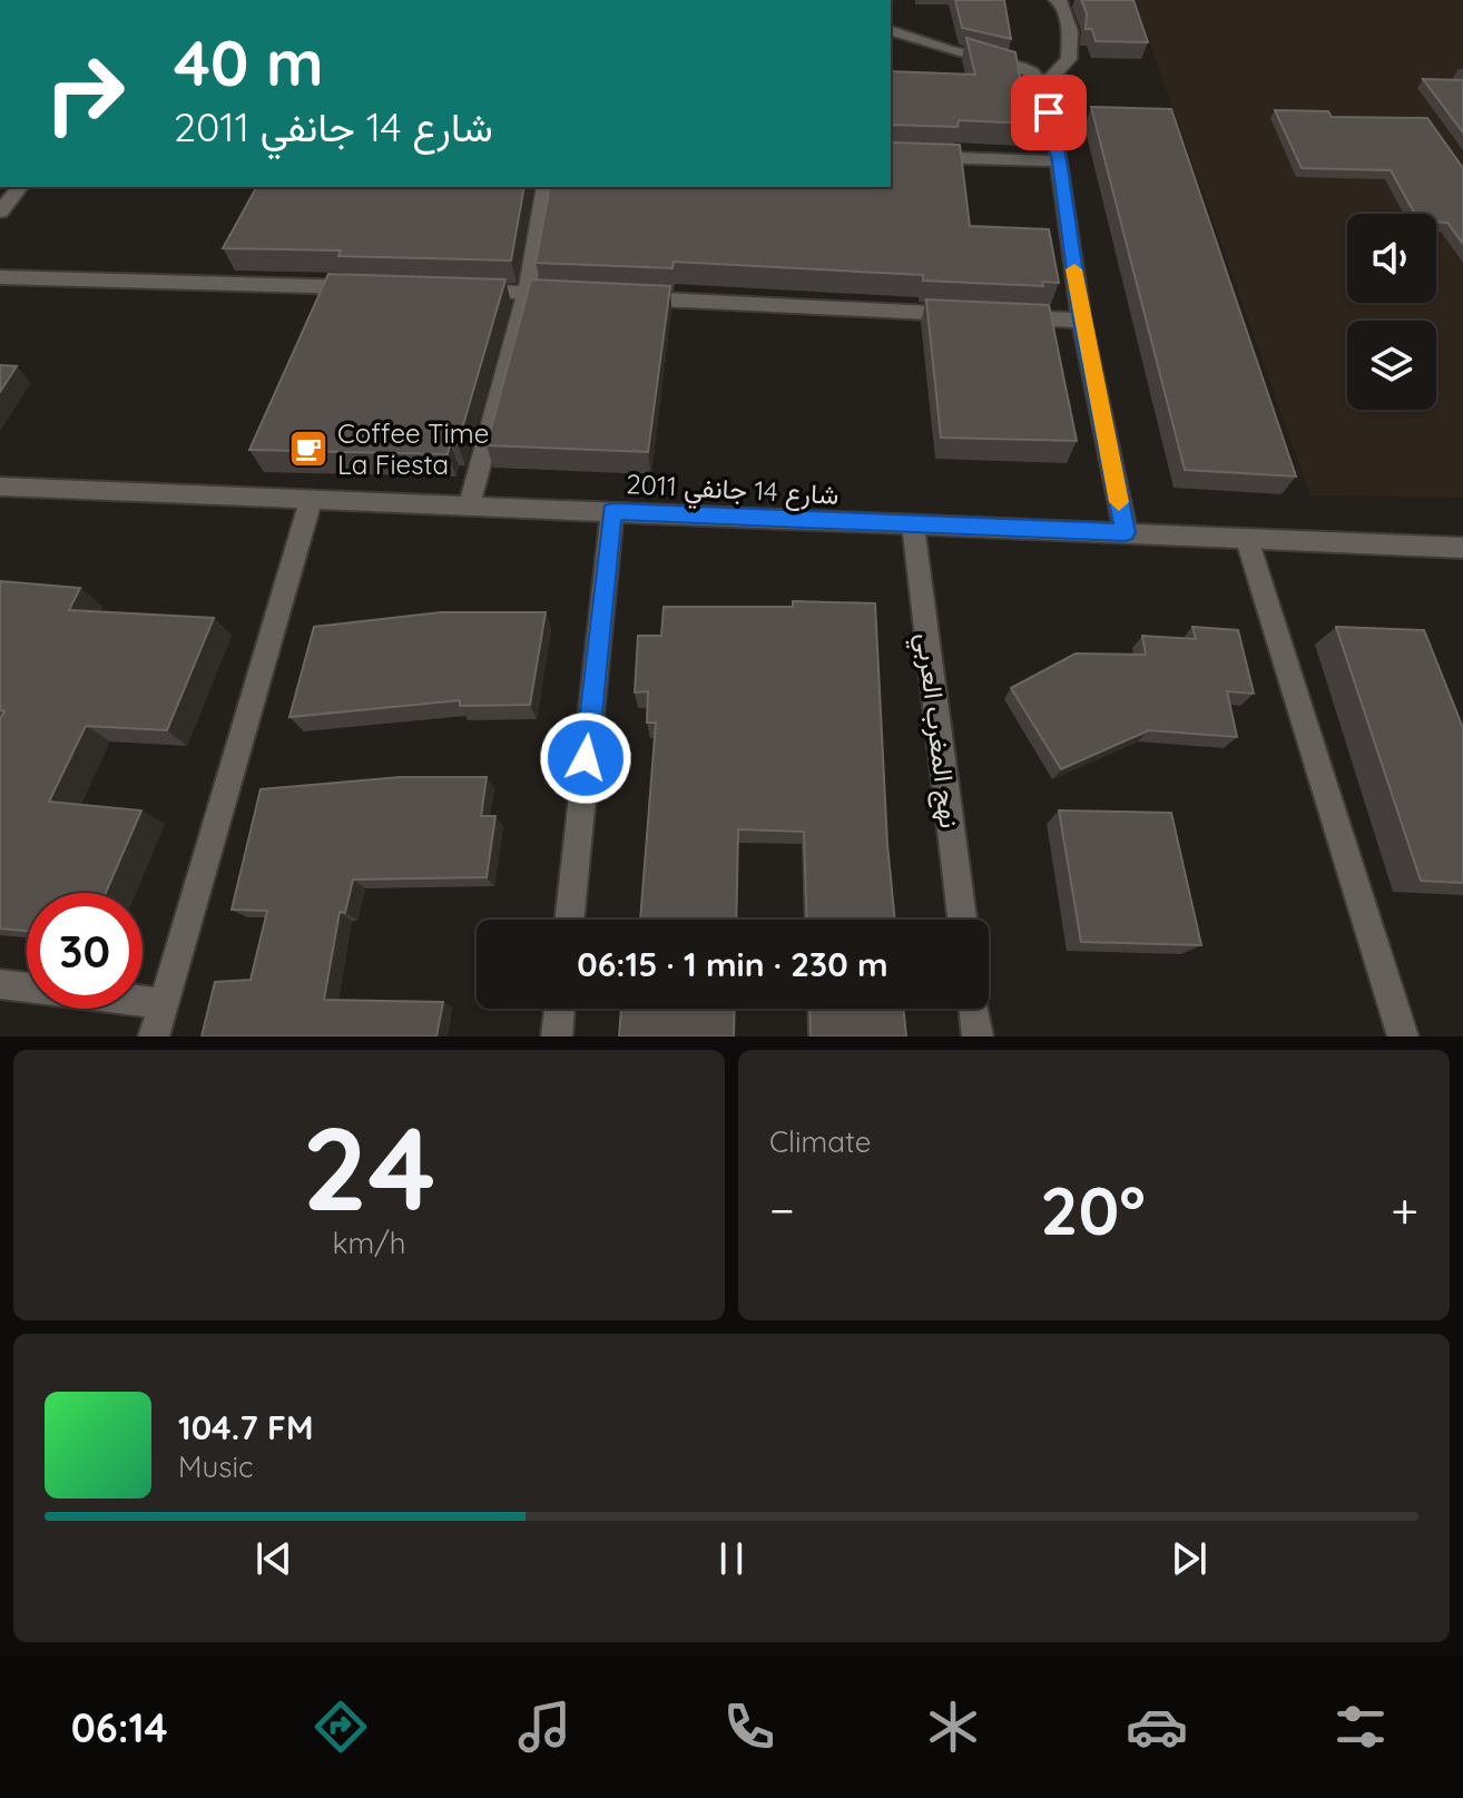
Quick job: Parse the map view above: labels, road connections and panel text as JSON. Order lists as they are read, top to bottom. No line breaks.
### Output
{"streets":{"street":["شارع 14 جانفي 2011","نهج المغرب العربي"]},"crossings":[["شارع 14 جانفي 2011","نهج المغرب العربي"]],"places":{"cafe":["Coffee Time La Fiesta"]},"page":{"turn":["40 m","شارع 14 جانفي 2011"],"limit":"30","trip":"06:15 · 1 min · 230 m","tile":[["24","km/h"],"Climate"],"heat":["−","20°","+"],"song":["104.7 FM","Music"],"tabs":"06:14"}}
